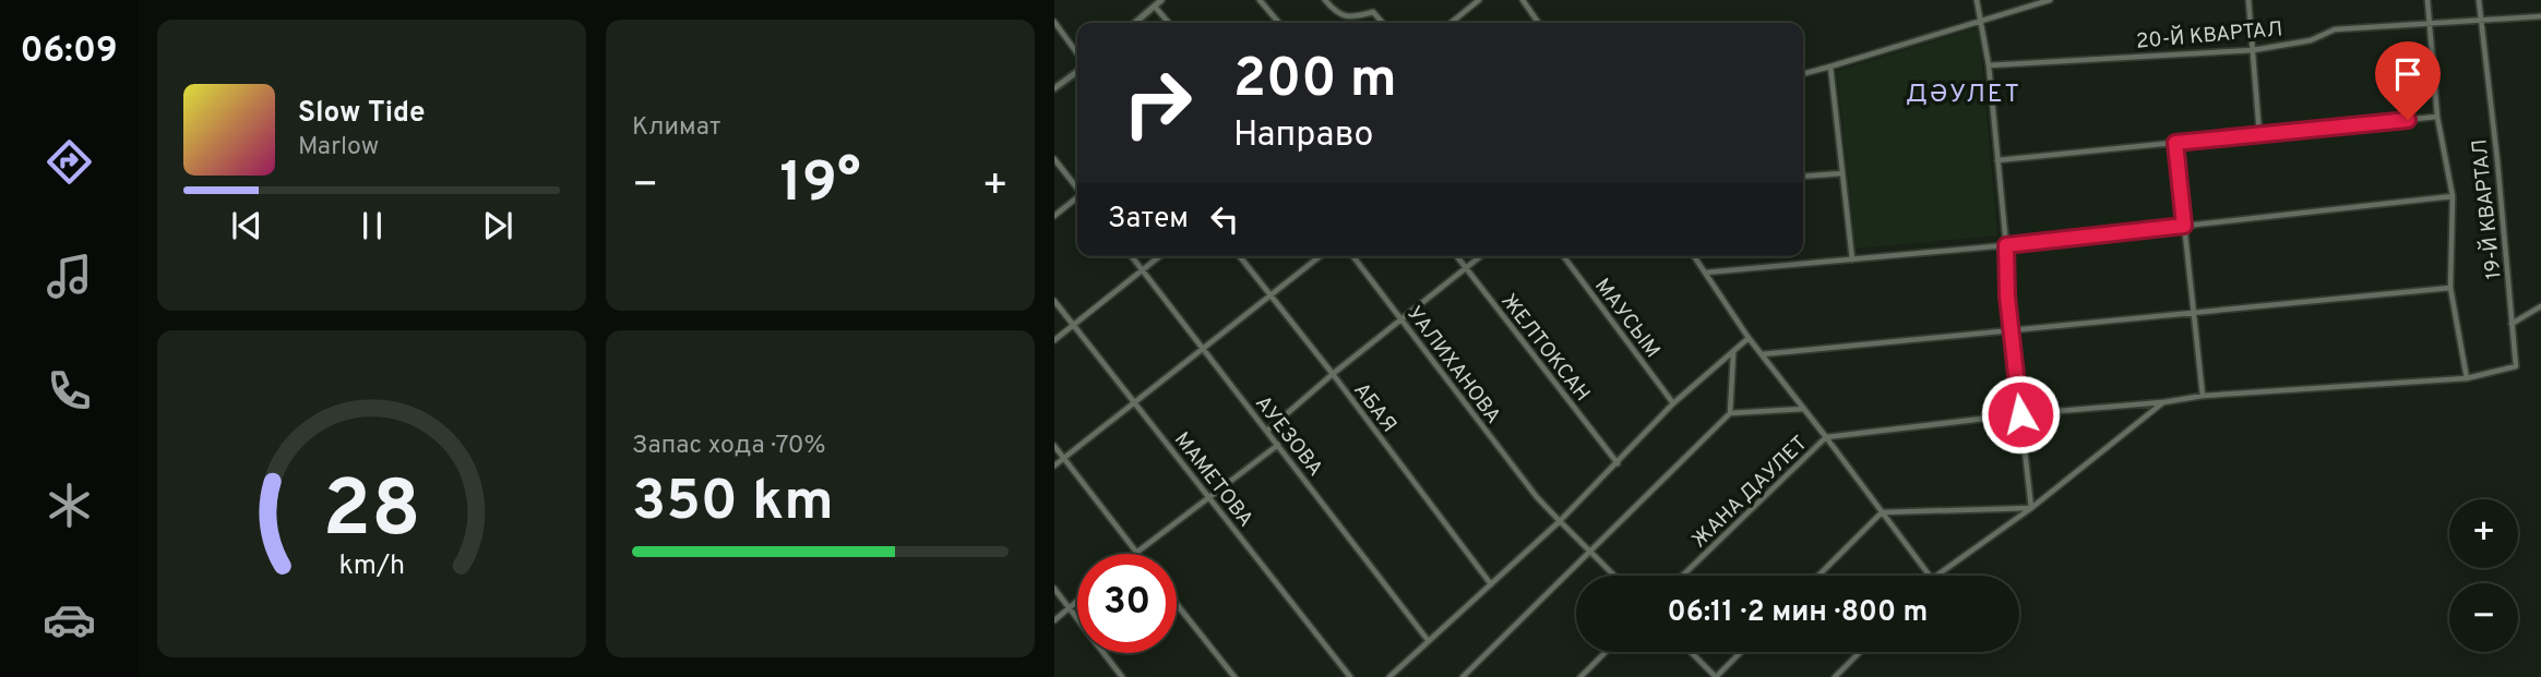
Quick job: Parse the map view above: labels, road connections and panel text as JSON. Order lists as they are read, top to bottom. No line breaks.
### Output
{"streets":{"street":["20-Й КВАРТАЛ","19-Й КВАРТАЛ","МАУСЫМ","ЖЕЛТОКСАН","УАЛИХАНОВА","АБАЯ","АУЕЗОВА","МАМЕТОВА","ЖАНА ДАУЛЕТ"]},"crossings":[["20-Й КВАРТАЛ","19-Й КВАРТАЛ"]],"districts":["ДӘУЛЕТ"],"page":{"tabs":"06:09","tile":["Климат",["Запас хода · 70%","350 km"]],"turn":["200 m","Направо"],"song":["Slow Tide","Marlow"],"heat":["−","19°","+"],"then":"Затем","map_buttons":["+","−"],"limit":"30","trip":"06:11 · 2 мин · 800 m","gauge":["28","km/h"]}}
